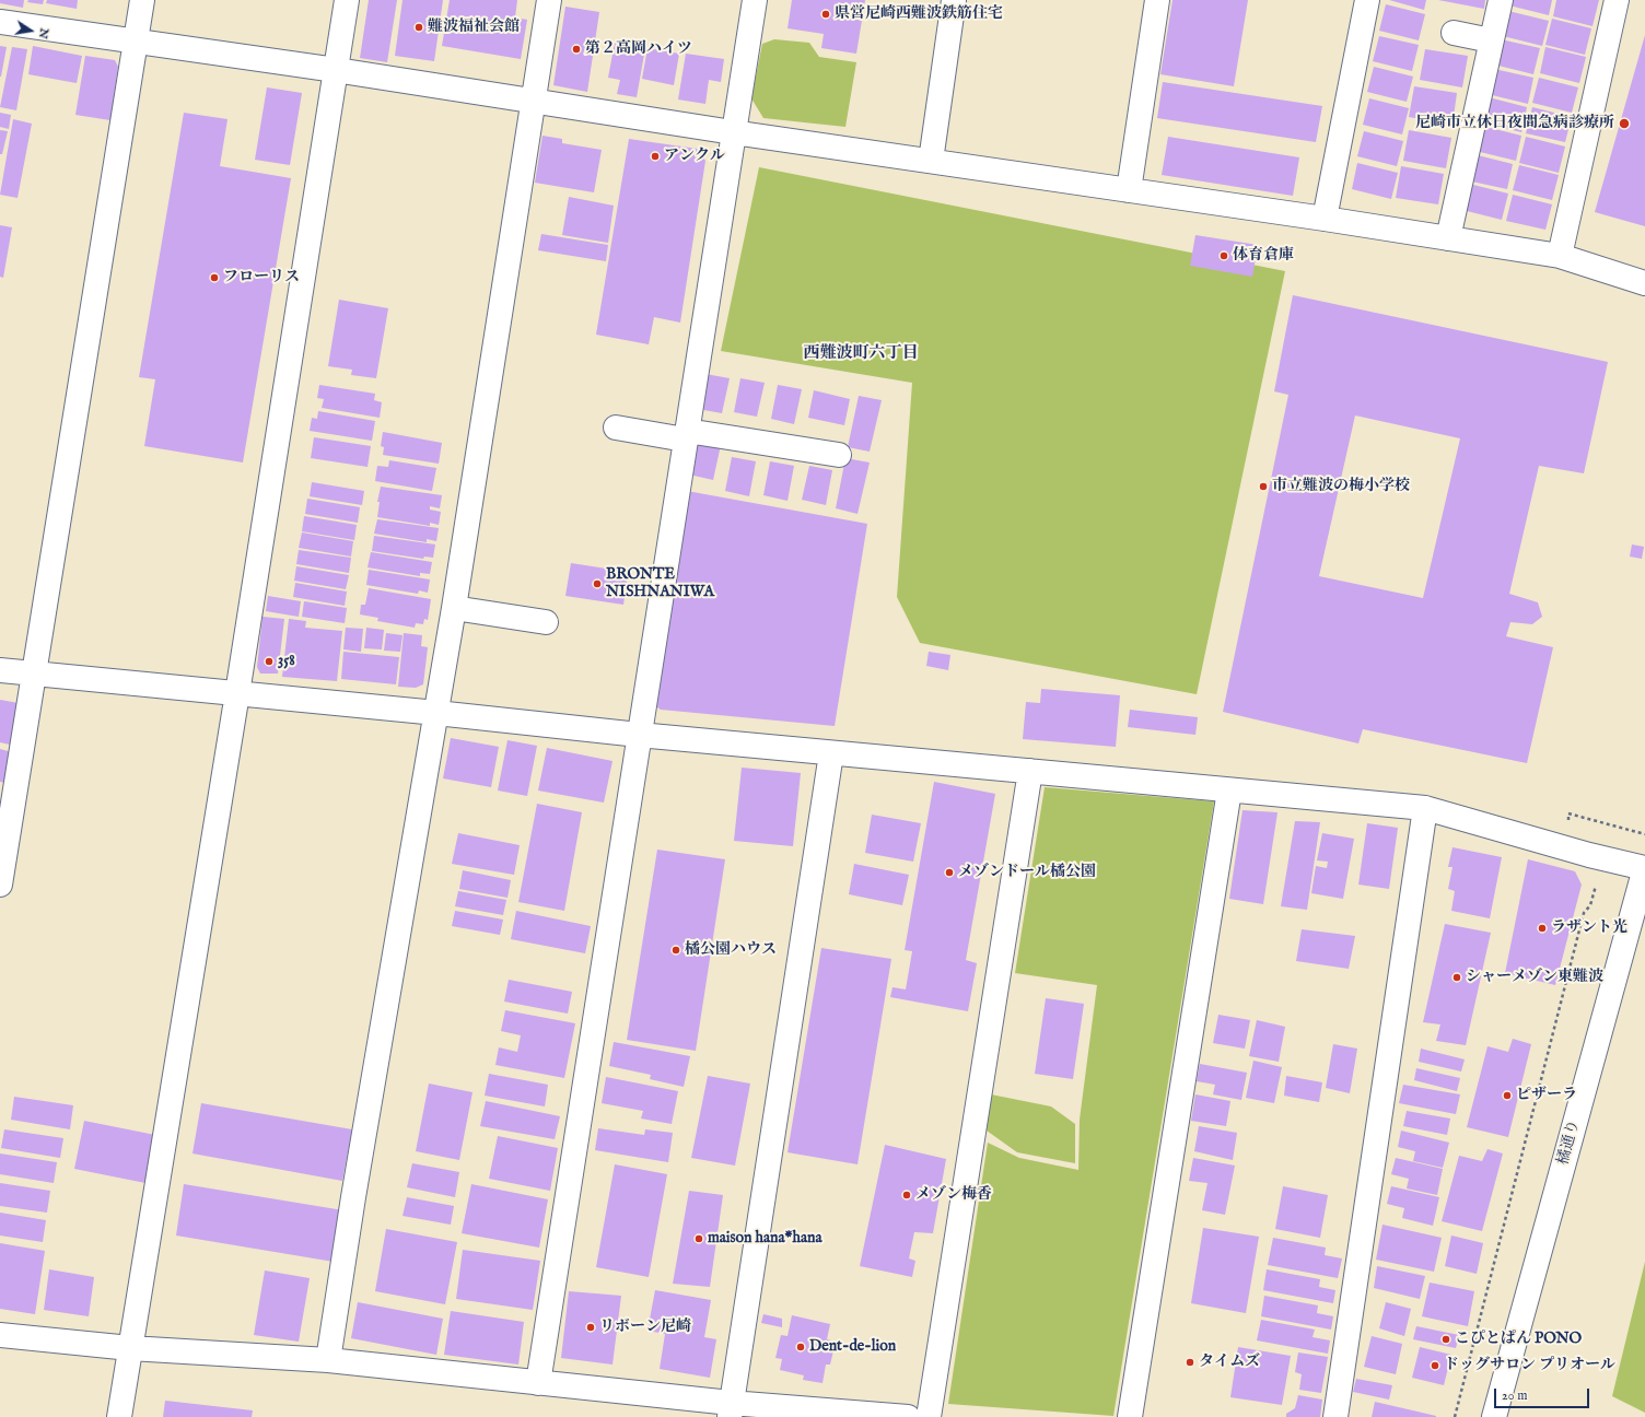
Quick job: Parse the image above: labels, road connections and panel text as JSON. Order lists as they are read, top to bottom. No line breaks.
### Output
{"streets":{"street":["橘通り"]},"districts":["西難波町六丁目"],"places":["県営尼崎西難波鉄筋住宅","難波福祉会館","第２高岡ハイツ","尼崎市立休日夜間急病診療所","アンクル","体育倉庫","フローリス","市立難波の梅小学校","BRONTE NISHNANIWA","358","メゾンドール橘公園","ラザント光","橘公園ハウス","シャーメゾン東難波","ピザーラ","メゾン梅香","maison hana*hana","リボーン尼崎","こぴとぱん PONO","Dent-de-lion","タイムズ","ドッグサロン プリオール"],"scale_bar":"20 m","north":"right"}
